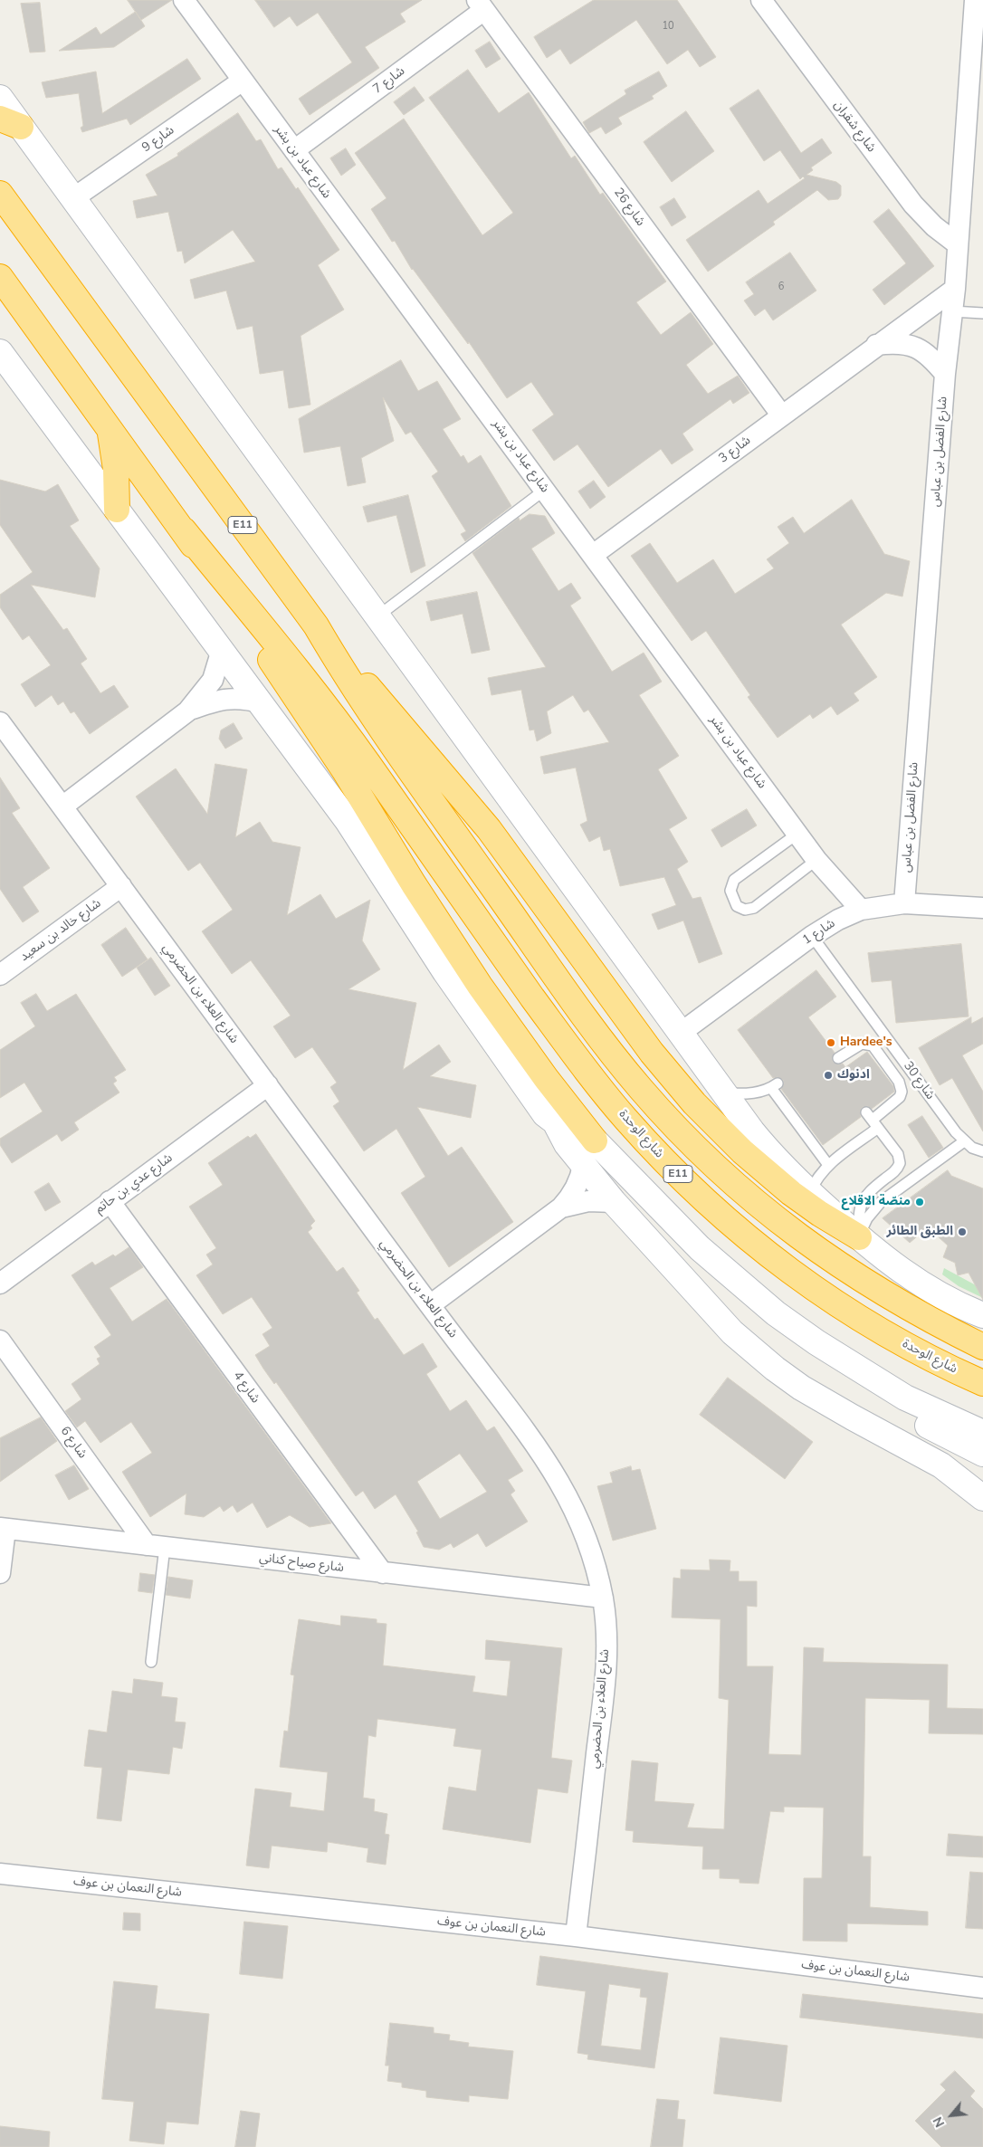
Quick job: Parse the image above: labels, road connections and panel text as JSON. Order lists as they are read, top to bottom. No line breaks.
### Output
{"streets":{"highway":["E11","شارع الوحدة"],"street":["شارع 7","شارع شقران","شارع 9","شارع عباد بن بشر","شارع 26","شارع 3","شارع الفضل بن عباس","شارع خالد بن سعيد","شارع 1","شارع العلاء بن الحضرمي","شارع عدي بن حاتم","شارع 4","شارع 6","شارع صياح كناني","شارع النعمان بن عوف"],"lane":["شارع 30"]},"crossings":[["شارع 7","شارع عباد بن بشر"],["شارع 7","شارع 26"],["شارع شقران","شارع الفضل بن عباس"],["شارع 9","شارع عباد بن بشر"],["شارع عباد بن بشر","شارع 3"],["شارع عباد بن بشر","شارع 1"],["شارع 26","شارع 3"],["شارع 3","شارع الفضل بن عباس"],["شارع الفضل بن عباس","شارع 1"],["E11","شارع الوحدة"],["شارع خالد بن سعيد","شارع العلاء بن الحضرمي"],["شارع 1","شارع 30"],["شارع العلاء بن الحضرمي","شارع عدي بن حاتم"],["شارع العلاء بن الحضرمي","شارع صياح كناني"],["شارع العلاء بن الحضرمي","شارع النعمان بن عوف"],["شارع عدي بن حاتم","شارع 4"],["شارع 4","شارع صياح كناني"],["شارع 6","شارع صياح كناني"]],"places":["Hardee's","ادنوك","منصّة الاقلاع","الطبق الطائر"],"house_numbers":["10","6"],"north":"bottom left"}
